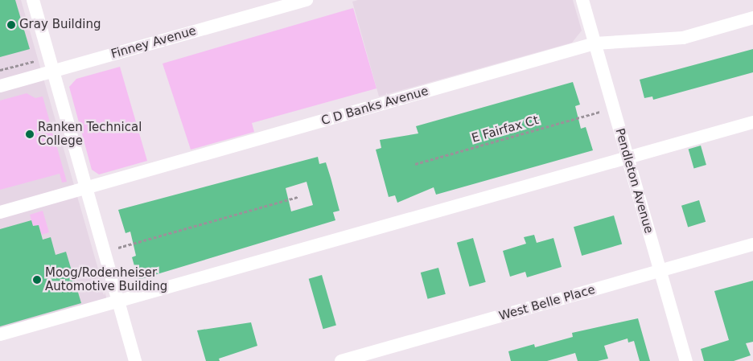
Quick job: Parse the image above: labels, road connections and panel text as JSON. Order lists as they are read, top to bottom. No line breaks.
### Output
{"streets":{"street":["Finney Avenue","C D Banks Avenue","Pendleton Avenue","West Belle Place"],"path":["E Fairfax Ct"]},"crossings":[["C D Banks Avenue","Pendleton Avenue"],["Pendleton Avenue","West Belle Place"]],"places":["Gray Building","Ranken Technical College","Moog/Rodenheiser Automotive Building"]}
